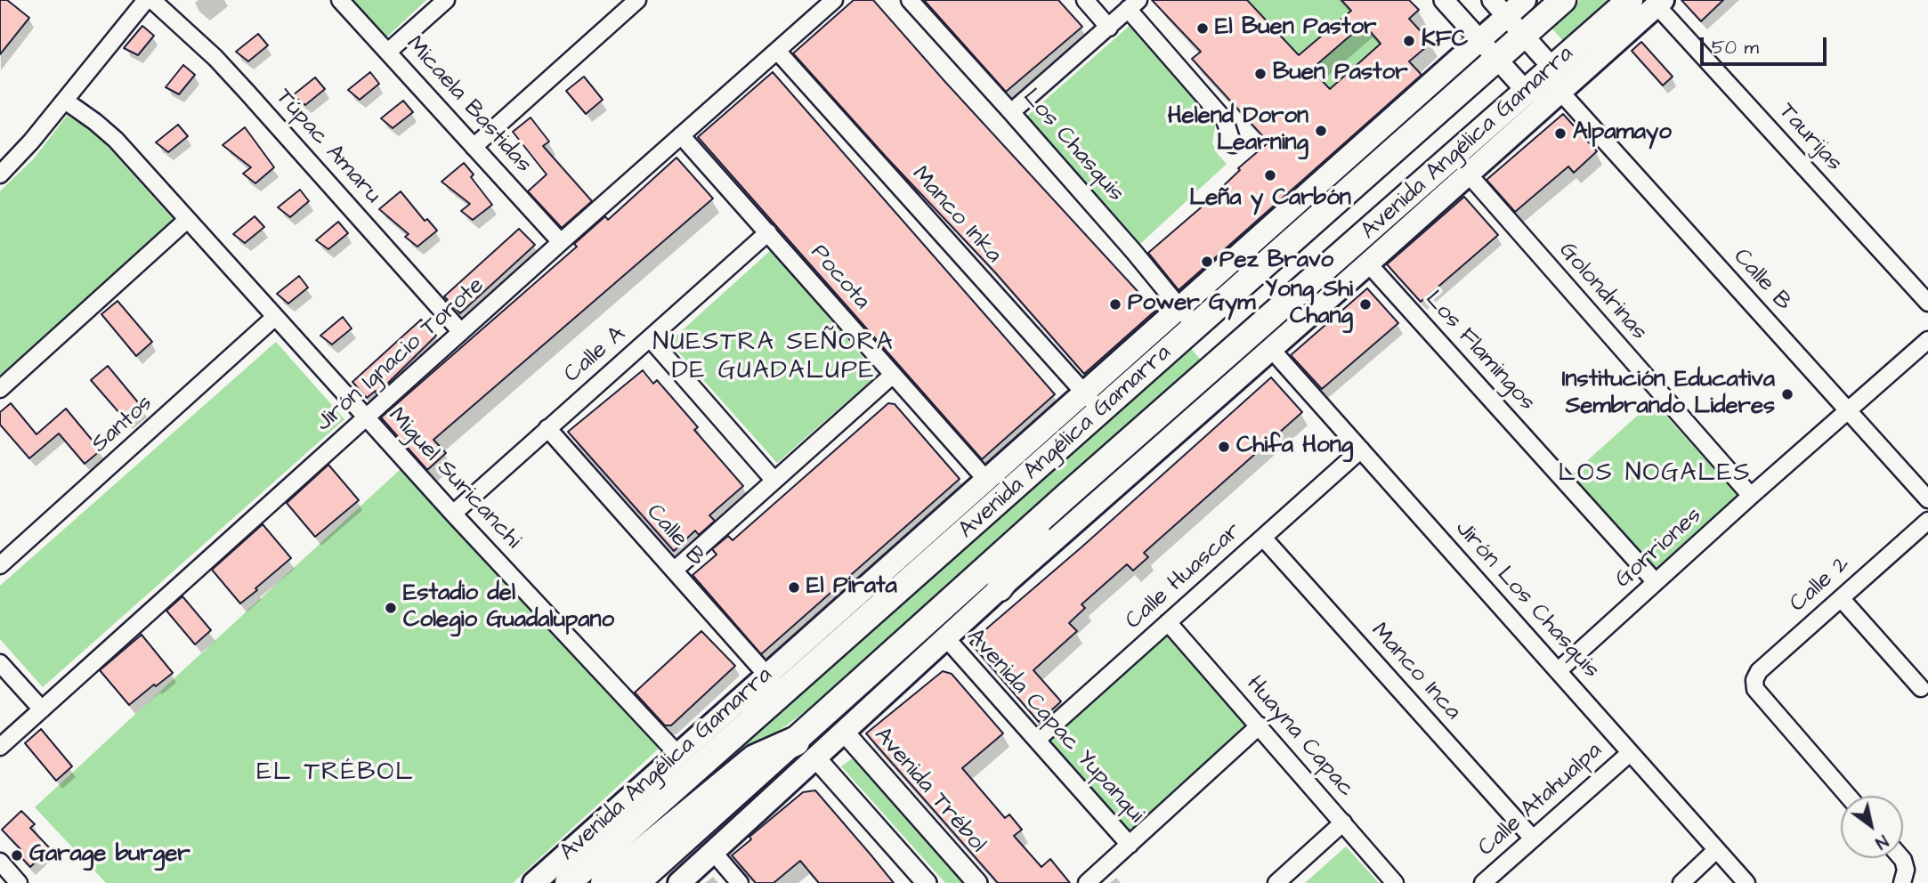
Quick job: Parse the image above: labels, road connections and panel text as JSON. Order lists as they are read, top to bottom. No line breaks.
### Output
{"streets":{"main road":["Avenida Angélica Gamarra"],"street":["Micaela Bastidas","Taurijas","Los Chasquis","Túpac Amaru","Manco Inka","Pocota","Calle B","Golondrinas","Los Flamingos","Jirón Ignacio Torote","Calle A","Santos","Miguel Suricanchi","Gorriones","Calle Huascar","Calle 2","Jirón Los Chasquis","Manco Inca","Avenida Capac Yupanqui","Huayna Capac","Avenida Trébol","Calle Atahualpa"]},"crossings":[["Micaela Bastidas","Jirón Ignacio Torote"],["Taurijas","Avenida Angélica Gamarra"],["Avenida Angélica Gamarra","Los Chasquis"],["Avenida Angélica Gamarra","Manco Inka"],["Avenida Angélica Gamarra","Pocota"],["Avenida Angélica Gamarra","Calle B"],["Avenida Angélica Gamarra","Golondrinas"],["Avenida Angélica Gamarra","Los Flamingos"],["Avenida Angélica Gamarra","Miguel Suricanchi"],["Avenida Angélica Gamarra","Jirón Los Chasquis"],["Avenida Angélica Gamarra","Avenida Capac Yupanqui"],["Avenida Angélica Gamarra","Avenida Trébol"],["Túpac Amaru","Jirón Ignacio Torote"],["Manco Inka","Jirón Ignacio Torote"],["Pocota","Jirón Ignacio Torote"],["Pocota","Calle A"],["Calle B","Calle A"],["Calle B","Gorriones"],["Golondrinas","Gorriones"],["Los Flamingos","Gorriones"],["Jirón Ignacio Torote","Miguel Suricanchi"],["Calle A","Miguel Suricanchi"],["Santos","Miguel Suricanchi"],["Gorriones","Jirón Los Chasquis"],["Calle Huascar","Jirón Los Chasquis"],["Calle Huascar","Manco Inca"],["Calle Huascar","Avenida Capac Yupanqui"],["Calle Huascar","Huayna Capac"],["Jirón Los Chasquis","Calle Atahualpa"],["Manco Inca","Calle Atahualpa"]],"districts":["NUESTRA SEÑORA DE GUADALUPE","LOS NOGALES","EL TRÉBOL"],"places":["El Buen Pastor","KFC","Buen Pastor","Helend Doron Learning","Alpamayo","Leña y Carbón","Pez Bravo","Power Gym","Yong Shi Chang","Institución Educativa Sembrando Lideres","Chifa Hong","El Pirata","Estadio del Colegio Guadalupano","Garage burger"],"scale_bar":"50 m","north":"bottom right"}
